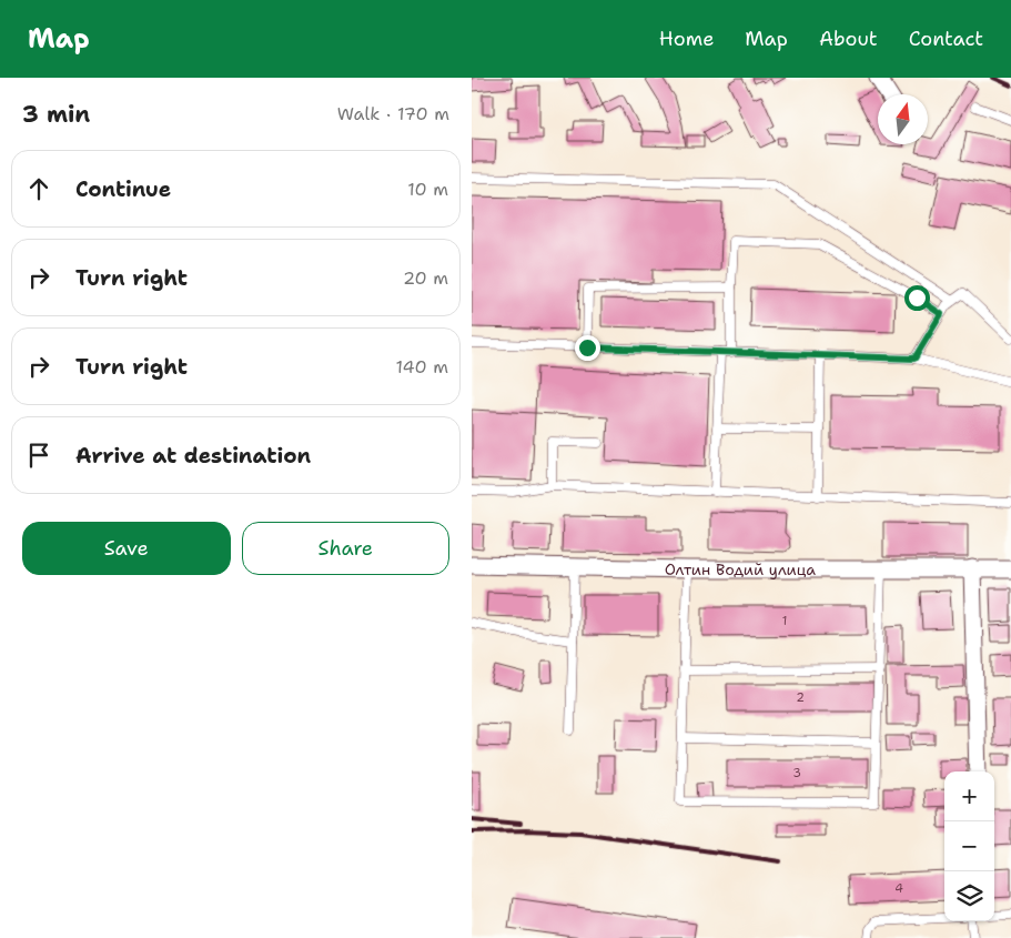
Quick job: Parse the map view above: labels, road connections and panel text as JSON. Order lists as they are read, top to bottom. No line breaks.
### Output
{"streets":{"street":["Олтин Водий улица"]},"house_numbers":["1","2","3","4"],"north":"top","page":{"header":"Map","nav":["Home","Map","About","Contact"],"heading":["3 min","Walk · 170 m"],"list":[["Continue","10 m"],["Turn right","20 m"],["Turn right","140 m"],"Arrive at destination"],"buttons":["Save","Share"],"map_buttons":["+","−"]}}
